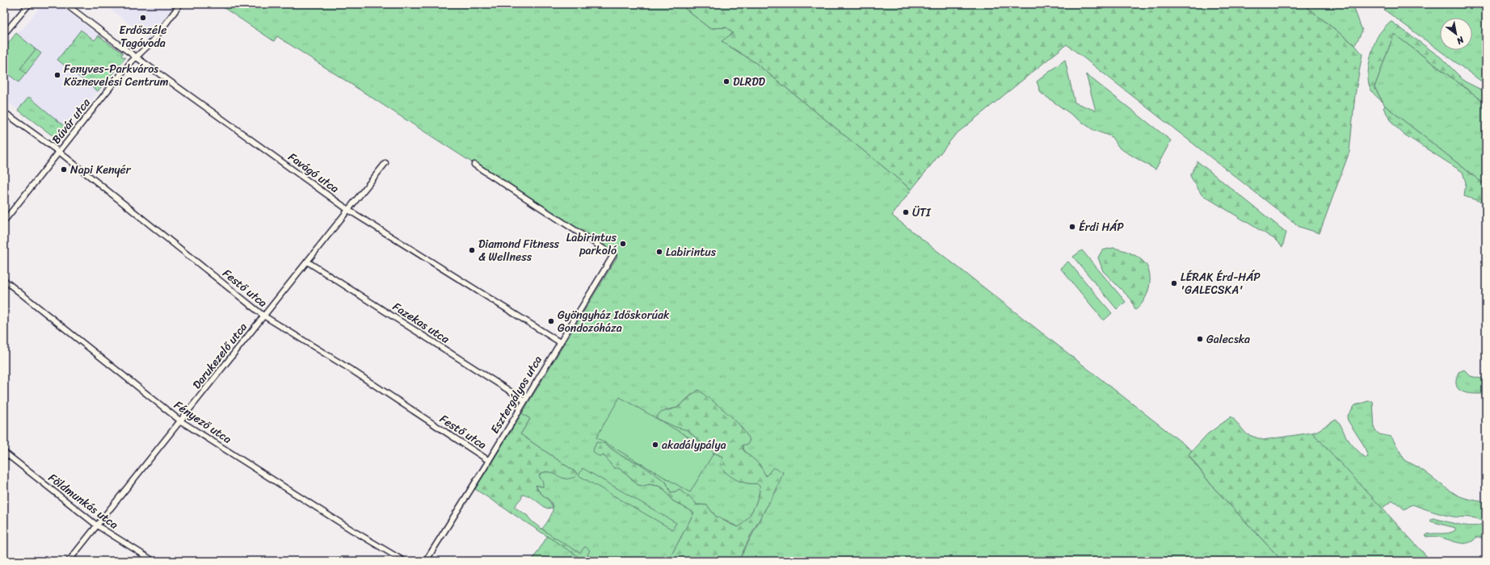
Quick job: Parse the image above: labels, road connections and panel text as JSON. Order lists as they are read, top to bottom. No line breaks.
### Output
{"streets":{"street":["Búvár utca","Favágó utca","Festő utca","Fazekas utca","Darukezelő utca","Esztergályos utca","Fényező utca","Földmunkás utca"]},"crossings":[["Búvár utca","Favágó utca"],["Búvár utca","Festő utca"],["Favágó utca","Darukezelő utca"],["Favágó utca","Esztergályos utca"],["Festő utca","Darukezelő utca"],["Festő utca","Esztergályos utca"],["Fazekas utca","Darukezelő utca"],["Fazekas utca","Esztergályos utca"],["Darukezelő utca","Fényező utca"],["Darukezelő utca","Földmunkás utca"]],"places":["Erdőszéle Tagóvoda","Fenyves-Parkváros Köznevelési Centrum","DLRDD","Napi Kenyér","ÜTI","Érdi HÁP","Labirintus parkoló","Diamond Fitness & Wellness","Labirintus","LÉRAK Érd-HÁP 'GALECSKA'","Gyöngyház Időskorúak Gondozóháza","Galecska","akadálypálya"],"north":"bottom right"}
